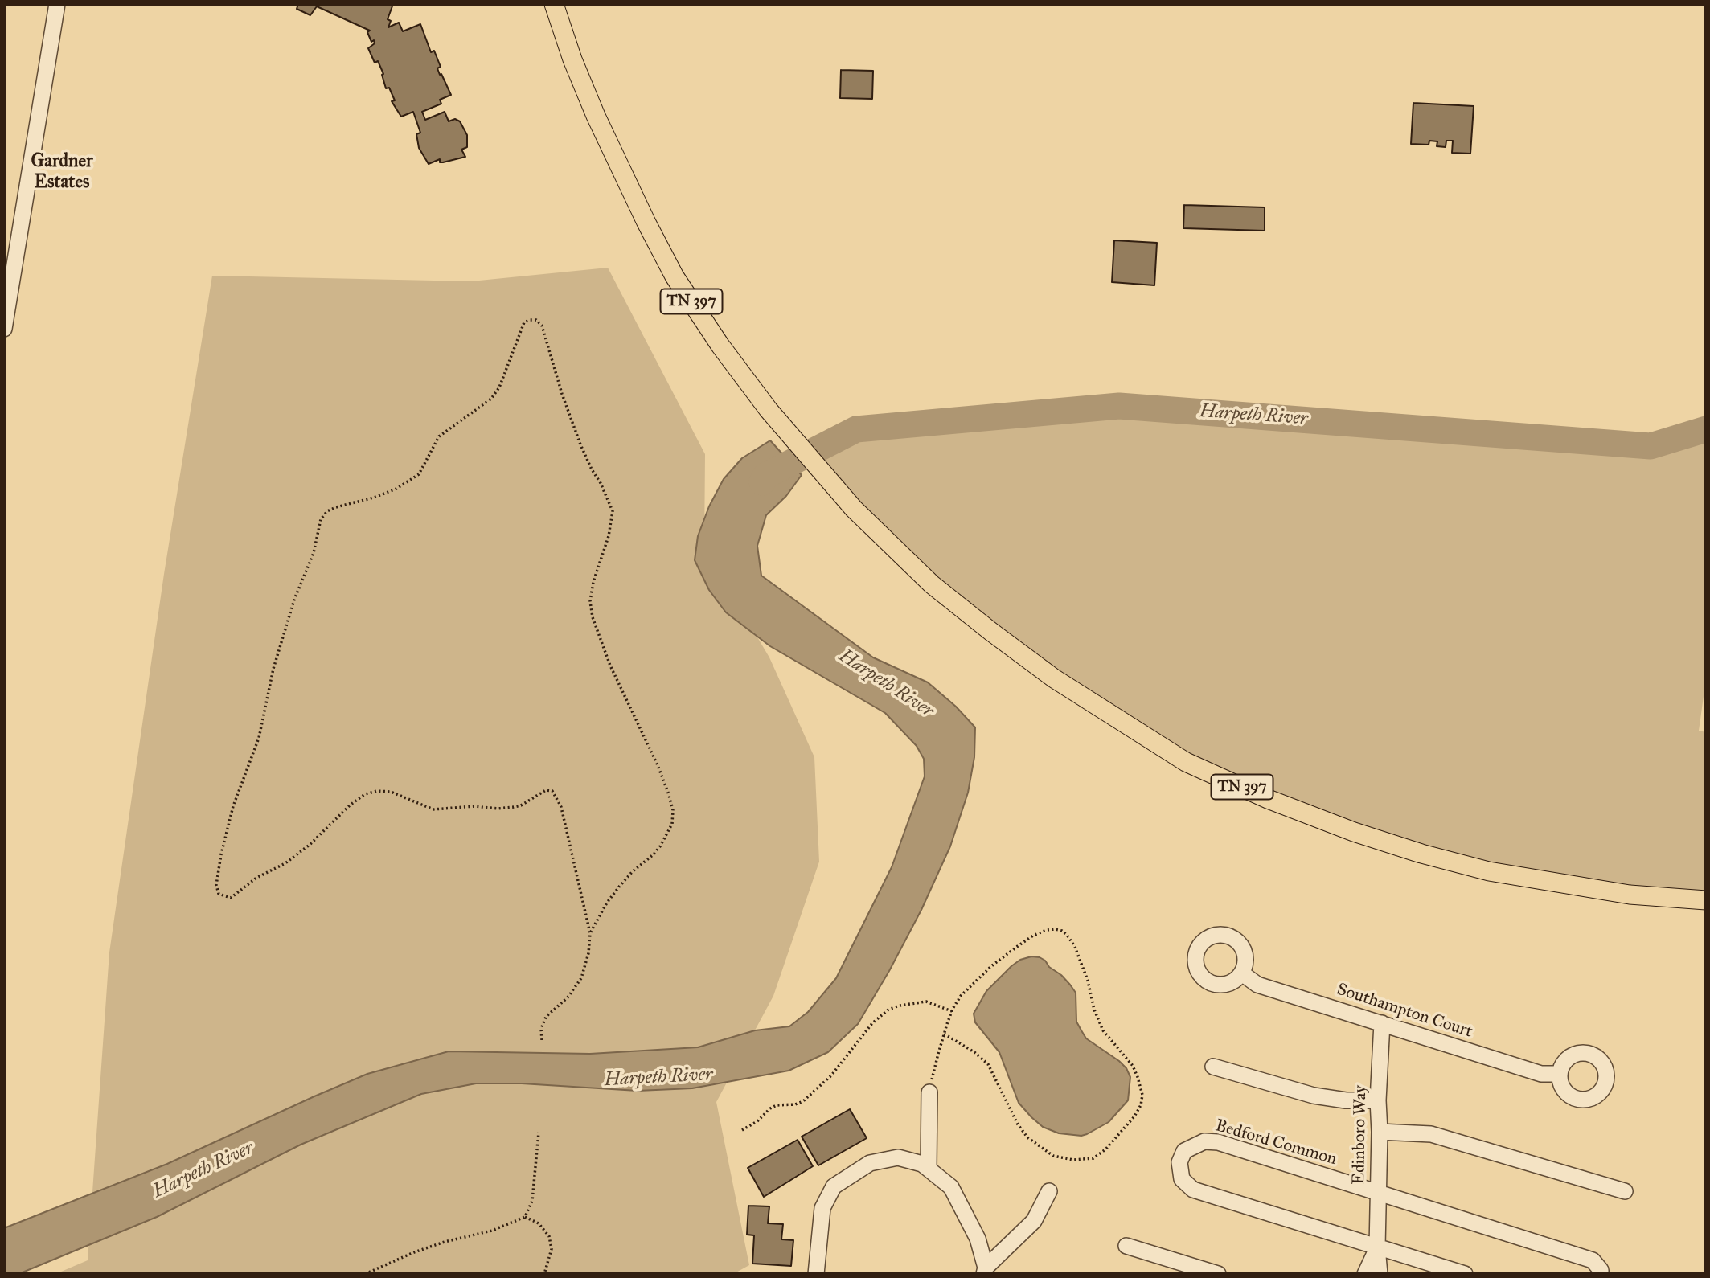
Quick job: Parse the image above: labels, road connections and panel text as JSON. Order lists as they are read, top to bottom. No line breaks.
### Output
{"streets":{"main road":["TN 397"],"street":["Southampton Court","Edinboro Way","Bedford Common"]},"crossings":[["Southampton Court","Edinboro Way"],["Edinboro Way","Bedford Common"]],"districts":["Gardner Estates"],"water":["Harpeth River"]}
